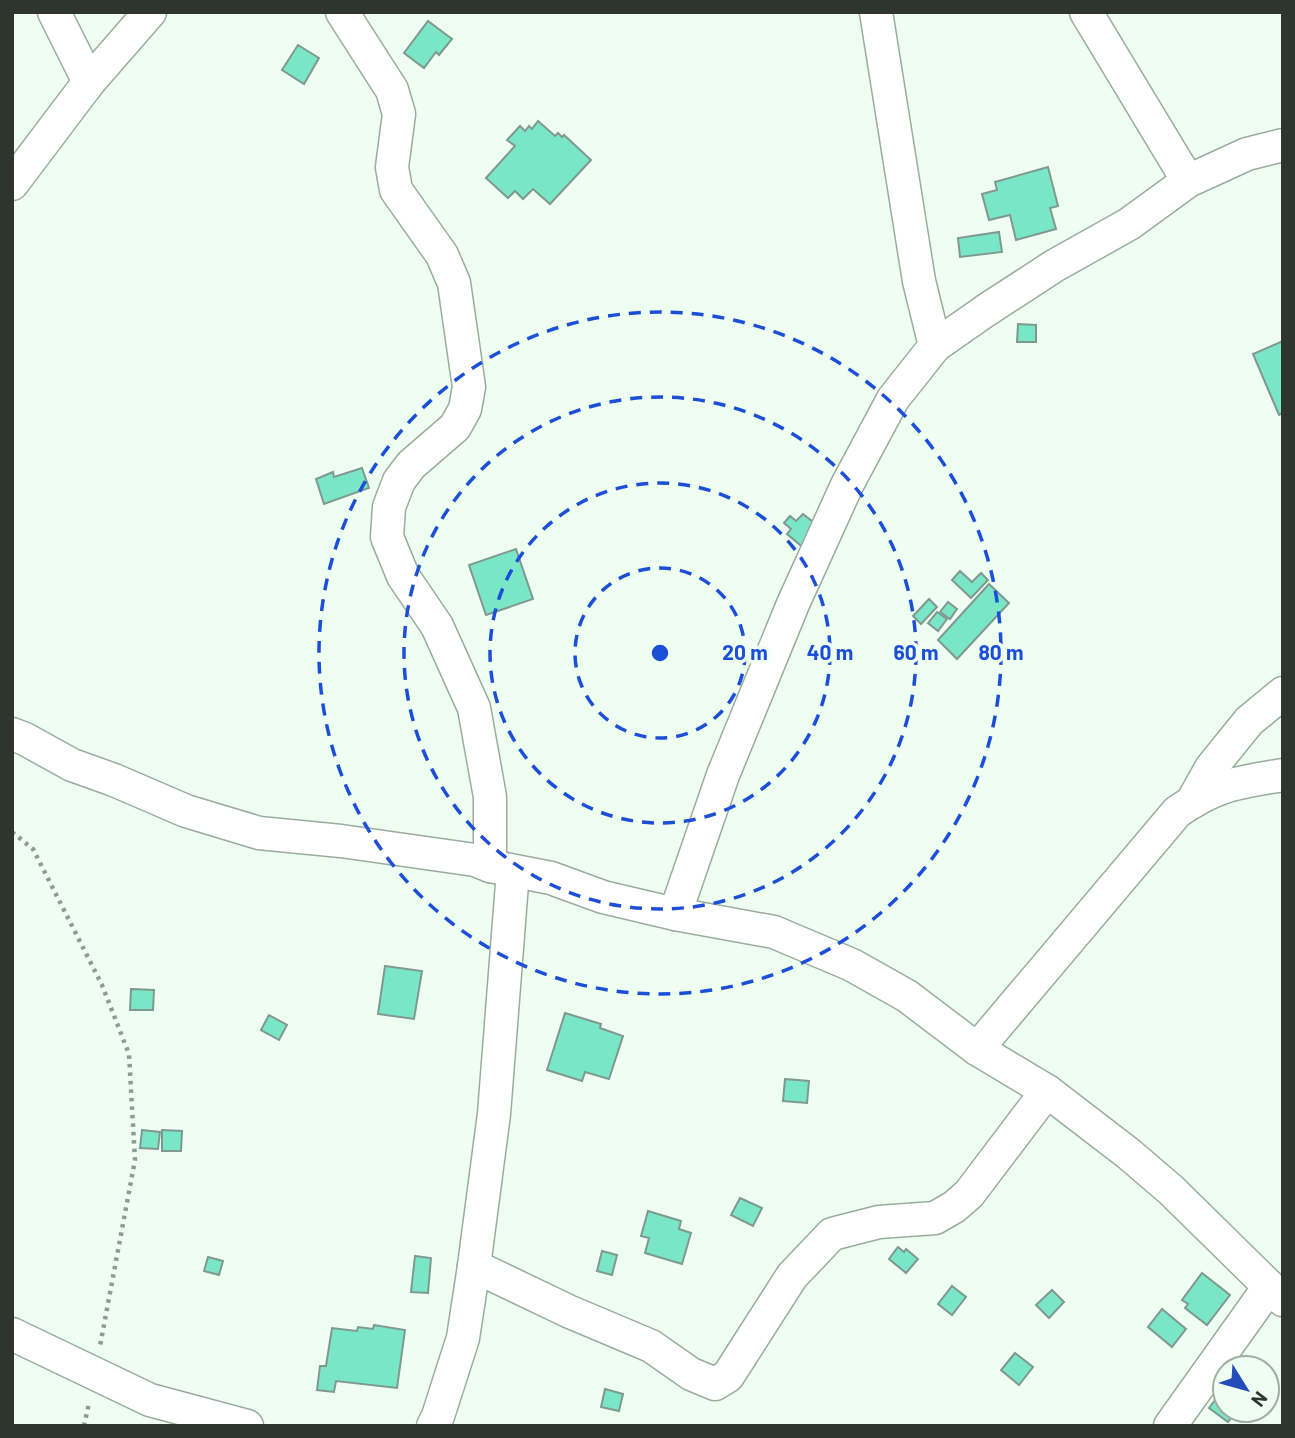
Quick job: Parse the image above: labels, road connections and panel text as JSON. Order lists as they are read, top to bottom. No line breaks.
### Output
{"north":"bottom right","rings":["20 m","40 m","60 m","80 m"]}
